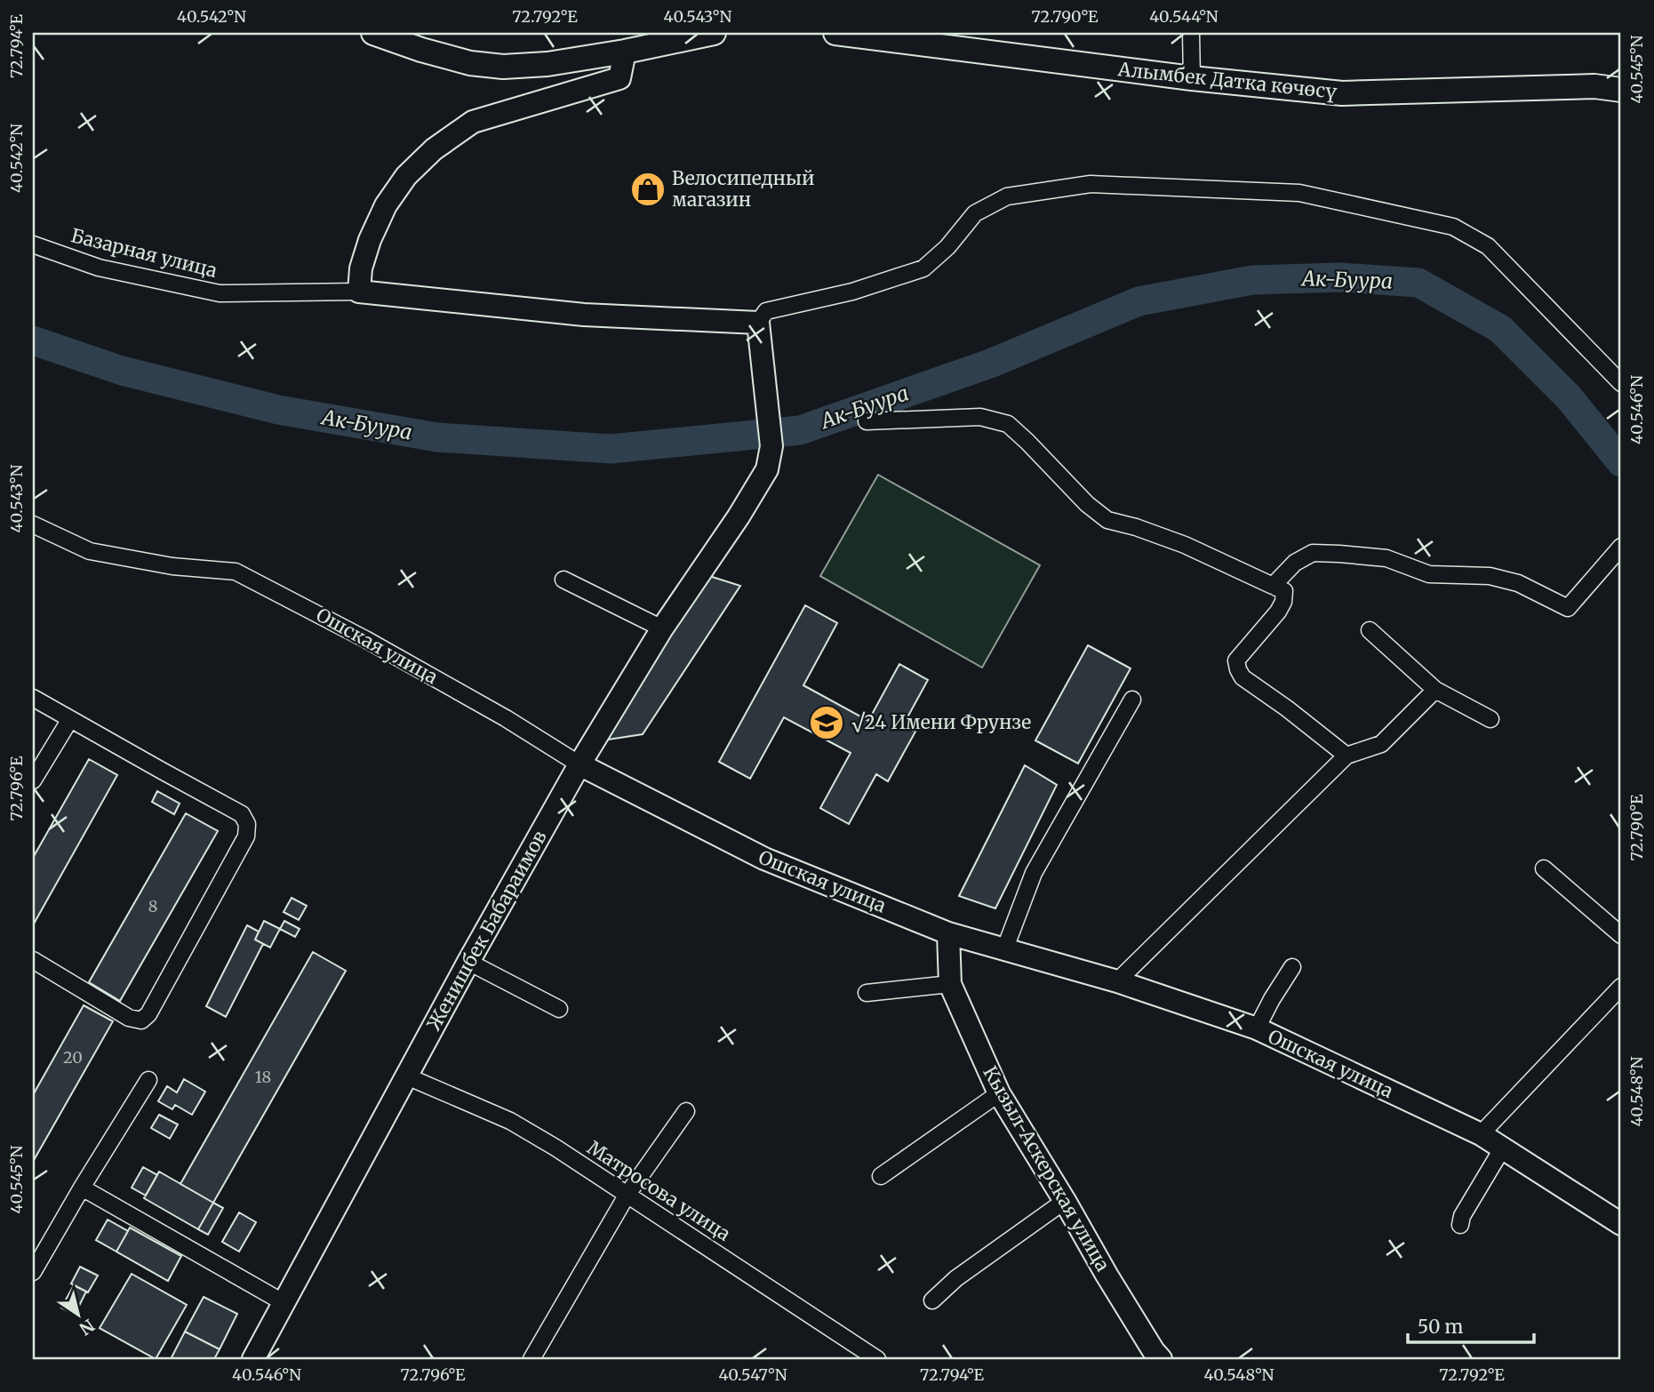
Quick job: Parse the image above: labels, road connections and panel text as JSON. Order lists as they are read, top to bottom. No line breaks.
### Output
{"streets":{"main road":["Алымбек Датка көчөсү","Ошская улица","Женишбек Бабараимов","Кызыл-Аскерская улица"],"street":["Базарная улица","Матросова улица"]},"crossings":[["Ошская улица","Женишбек Бабараимов"],["Ошская улица","Кызыл-Аскерская улица"],["Женишбек Бабараимов","Матросова улица"]],"water":["Ак-Буура"],"places":{"shop":["Велосипедный магазин"],"school or university":["√24 Имени Фрунзе"]},"house_numbers":["8","20","18"],"scale_bar":"50 m","north":"bottom right","coordinates":["40.542°N","72.792°E","40.543°N","72.790°E","40.544°N","72.794°E","40.545°N","40.546°N","72.796°E","40.548°N","40.547°N"]}
